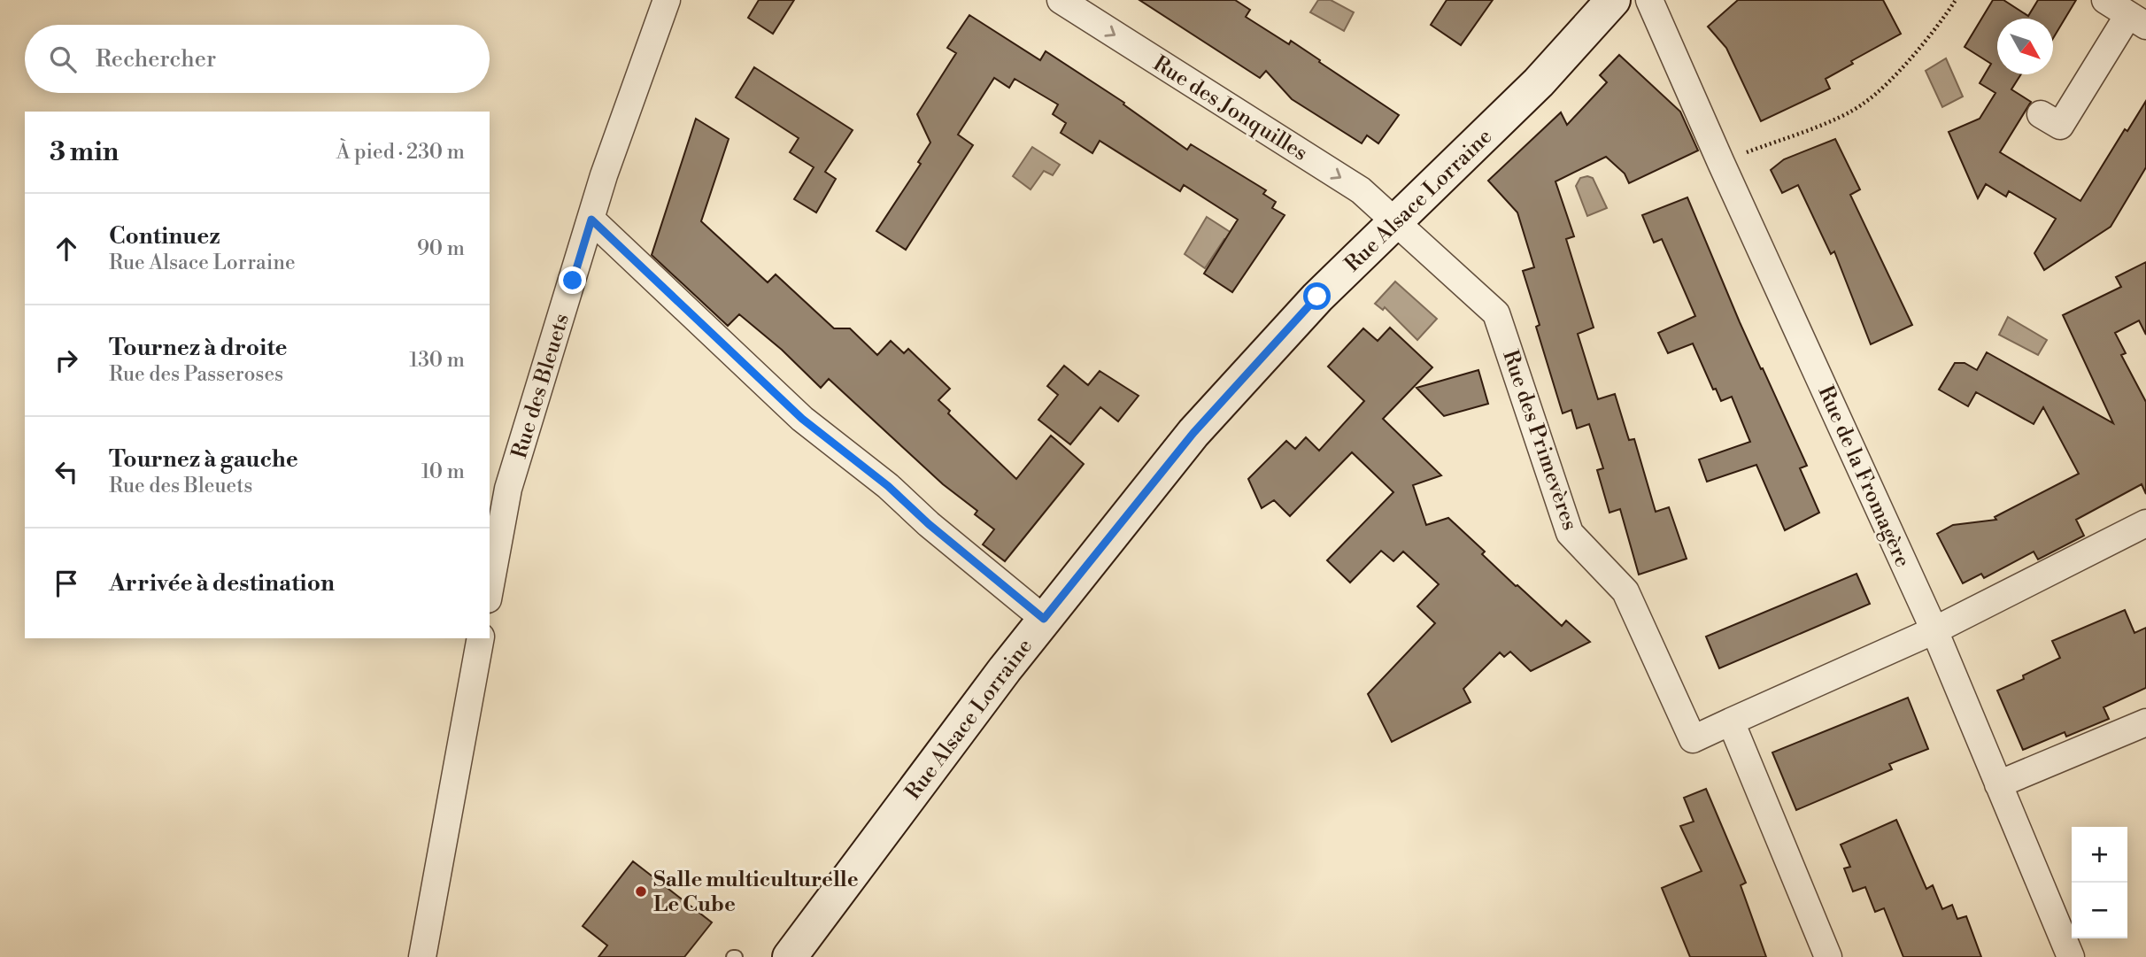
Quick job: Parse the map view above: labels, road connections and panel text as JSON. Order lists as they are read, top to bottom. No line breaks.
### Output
{"streets":{"street":["Rue des Jonquilles","Rue Alsace Lorraine","Rue des Bleuets","Rue des Primevères","Rue de la Fromagère"]},"crossings":[["Rue des Jonquilles","Rue Alsace Lorraine"],["Rue des Jonquilles","Rue des Primevères"],["Rue Alsace Lorraine","Rue des Primevères"]],"one_way":["Rue des Jonquilles"],"places":["Salle multiculturelle Le Cube"],"north":"bottom right","page":{"search":"Rechercher","heading":["3 min","À pied · 230 m"],"list":[["Continuez","Rue Alsace Lorraine","90 m"],["Tournez à droite","Rue des Passeroses","130 m"],["Tournez à gauche","Rue des Bleuets","10 m"],"Arrivée à destination"],"map_buttons":["+","−"]}}
